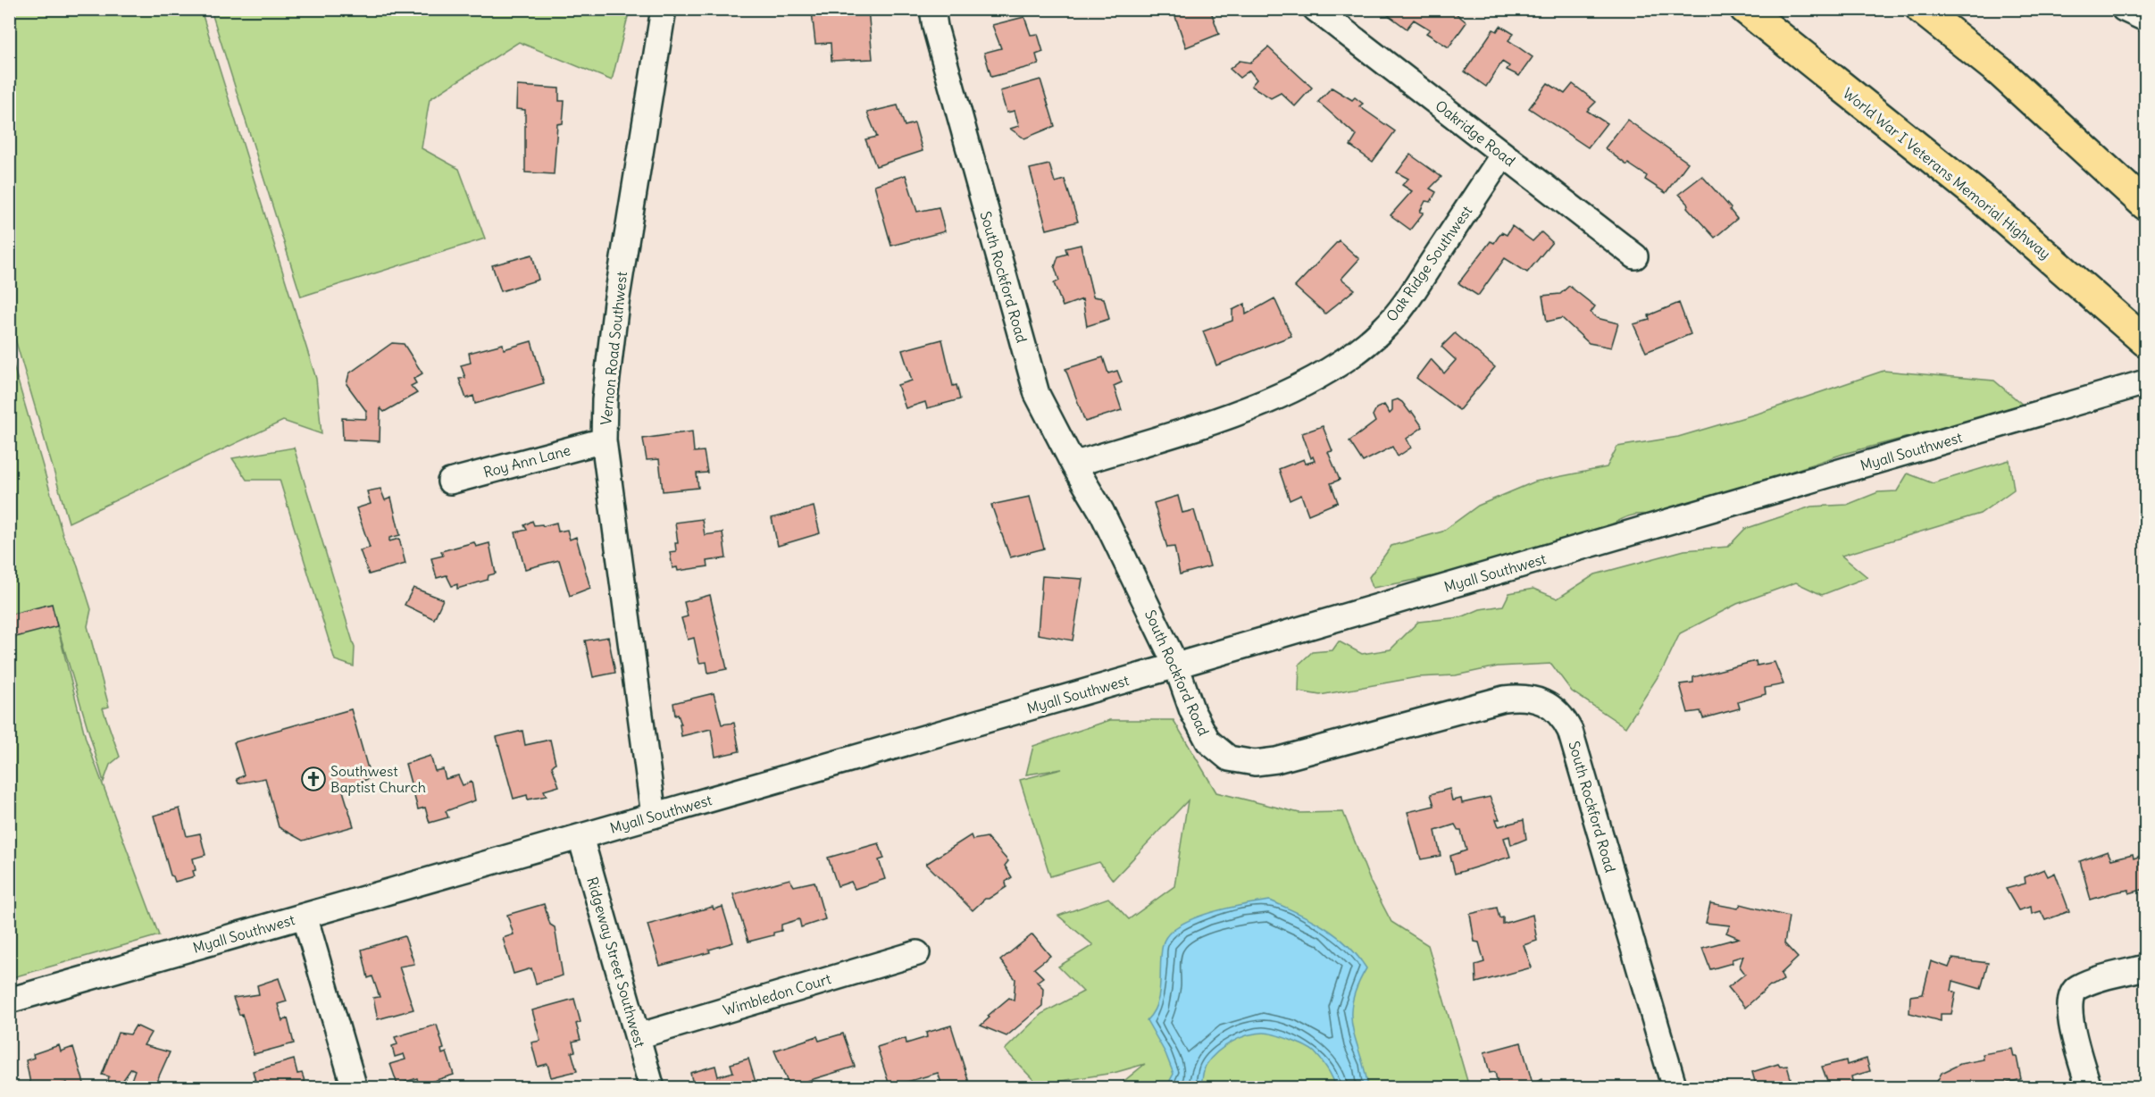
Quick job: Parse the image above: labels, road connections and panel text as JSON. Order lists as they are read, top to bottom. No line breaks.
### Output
{"streets":{"highway":["World War I Veterans Memorial Highway"],"street":["Oakridge Road","Oak Ridge Southwest","South Rockford Road","Vernon Road Southwest","Myall Southwest","Roy Ann Lane","Ridgeway Street Southwest","Wimbledon Court"]},"crossings":[["Oakridge Road","Oak Ridge Southwest"],["Oak Ridge Southwest","South Rockford Road"],["South Rockford Road","Myall Southwest"],["Vernon Road Southwest","Myall Southwest"],["Vernon Road Southwest","Roy Ann Lane"],["Myall Southwest","Ridgeway Street Southwest"],["Ridgeway Street Southwest","Wimbledon Court"]],"places":{"church":["Southwest Baptist Church"]}}
